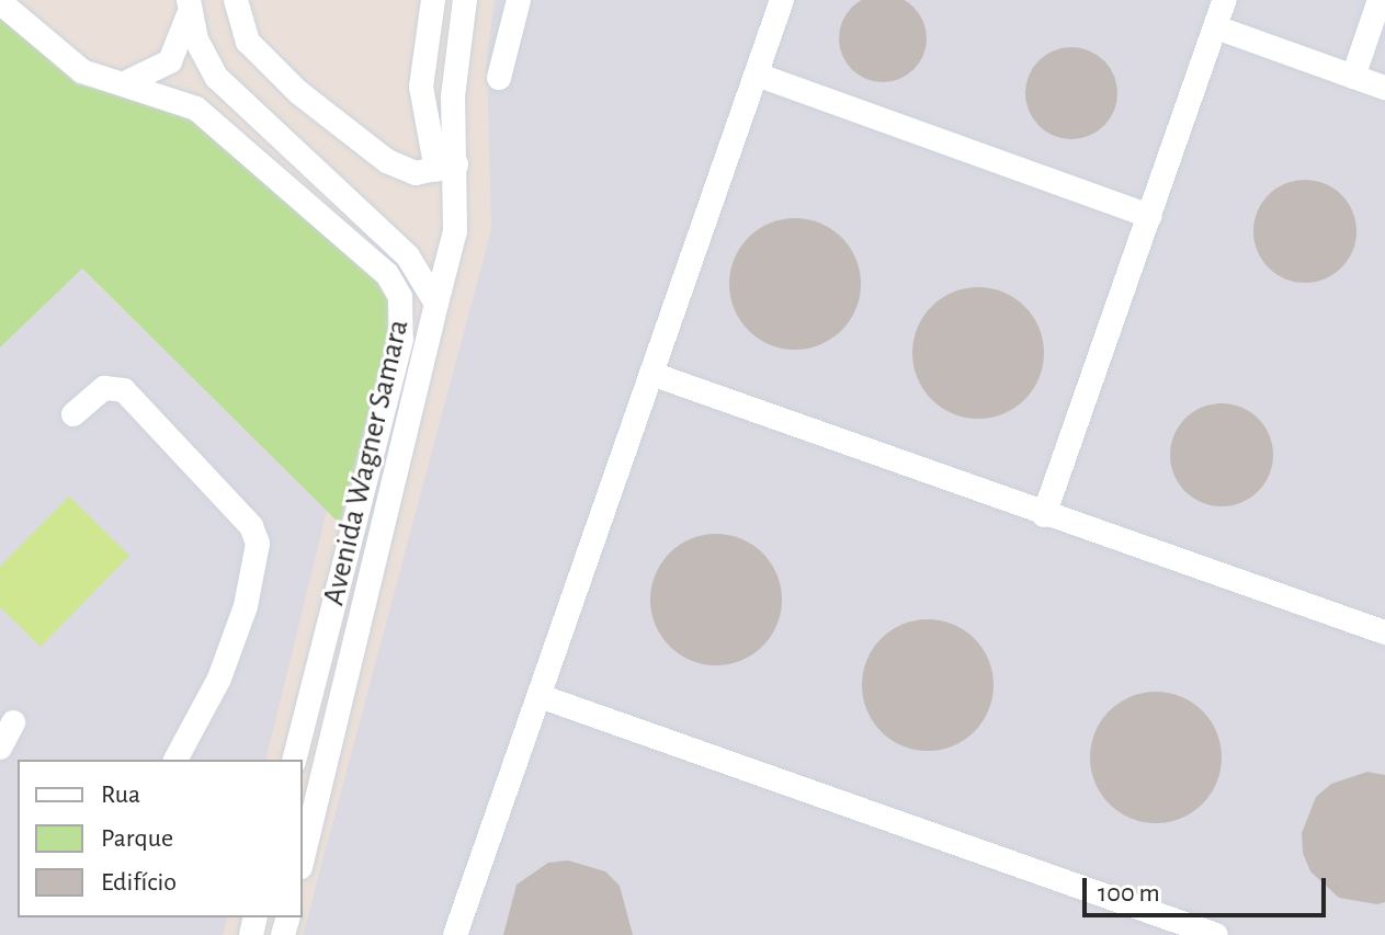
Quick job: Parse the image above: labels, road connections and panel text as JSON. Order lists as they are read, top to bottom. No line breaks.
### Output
{"streets":{"street":["Avenida Wagner Samara"]},"legend":["Rua","Parque","Edifício"],"scale_bar":"100 m"}
